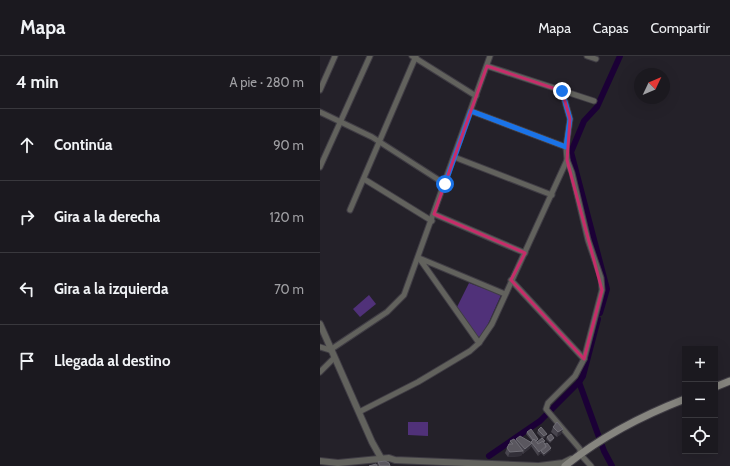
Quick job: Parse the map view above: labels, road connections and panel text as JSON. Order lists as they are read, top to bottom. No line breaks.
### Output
{"north":"top right","page":{"header":"Mapa","nav":["Mapa","Capas","Compartir"],"heading":["4 min","A pie · 280 m"],"list":[["Continúa","90 m"],["Gira a la derecha","120 m"],["Gira a la izquierda","70 m"],"Llegada al destino"],"map_buttons":["+","−"]}}
